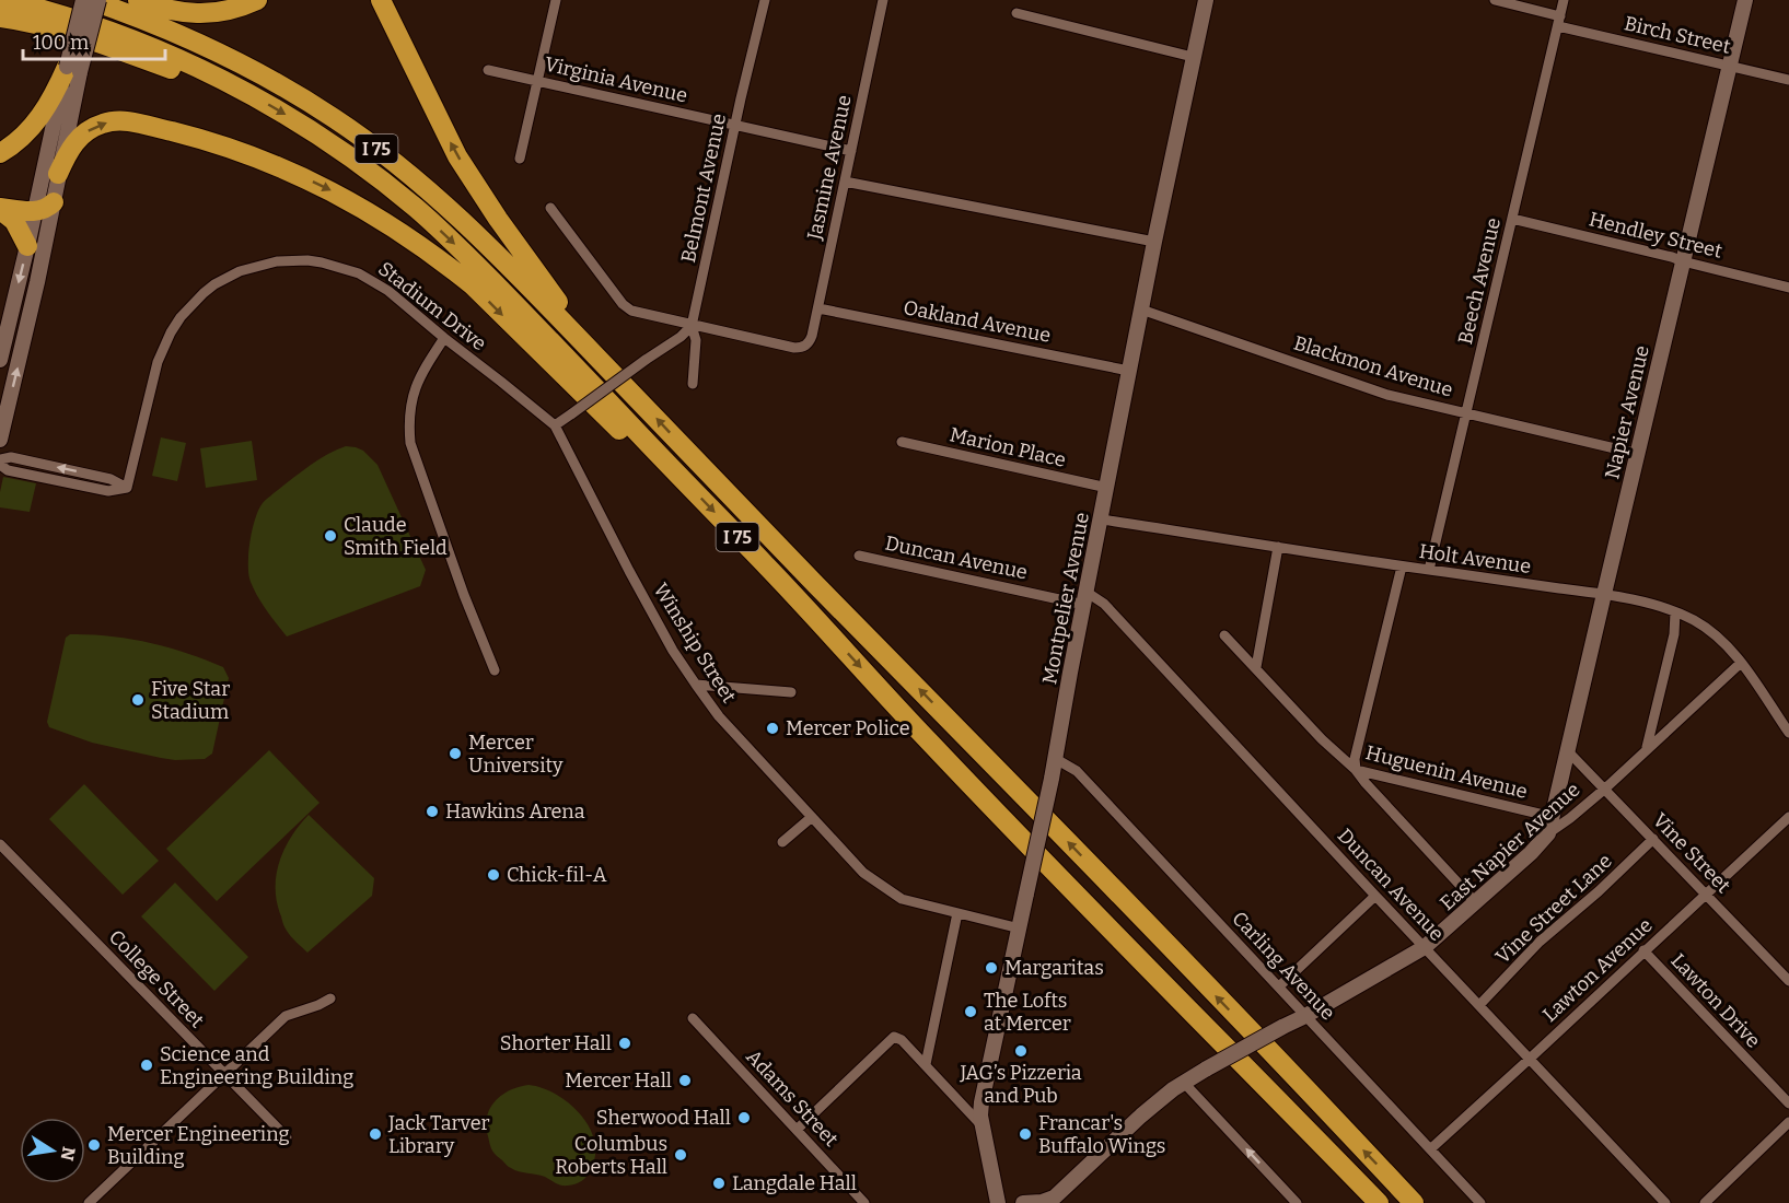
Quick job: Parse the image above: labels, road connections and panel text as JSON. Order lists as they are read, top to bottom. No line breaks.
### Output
{"streets":{"highway":["I 75"],"street":["Birch Street","Virginia Avenue","Jasmine Avenue","Belmont Avenue","Hendley Street","Beech Avenue","Stadium Drive","Oakland Avenue","Blackmon Avenue","Napier Avenue","Marion Place","Duncan Avenue","Holt Avenue","Montpelier Avenue","Winship Street","Huguenin Avenue","East Napier Avenue","Vine Street","Vine Street Lane","Carling Avenue","Lawton Avenue","College Street","Lawton Drive","Adams Street"]},"crossings":[["Birch Street","Beech Avenue"],["Birch Street","Napier Avenue"],["Virginia Avenue","Jasmine Avenue"],["Virginia Avenue","Belmont Avenue"],["Jasmine Avenue","Belmont Avenue"],["Jasmine Avenue","Oakland Avenue"],["Hendley Street","Beech Avenue"],["Hendley Street","Napier Avenue"],["Beech Avenue","Blackmon Avenue"],["Beech Avenue","Holt Avenue"],["Stadium Drive","Winship Street"],["Oakland Avenue","Montpelier Avenue"],["Blackmon Avenue","Napier Avenue"],["Blackmon Avenue","Montpelier Avenue"],["Napier Avenue","Holt Avenue"],["Napier Avenue","Huguenin Avenue"],["Napier Avenue","East Napier Avenue"],["Napier Avenue","Vine Street"],["Marion Place","Montpelier Avenue"],["Duncan Avenue","Montpelier Avenue"],["Duncan Avenue","East Napier Avenue"],["Duncan Avenue","Vine Street Lane"],["Duncan Avenue","Lawton Avenue"],["Holt Avenue","Montpelier Avenue"],["Holt Avenue","East Napier Avenue"],["Montpelier Avenue","Winship Street"],["Montpelier Avenue","Carling Avenue"],["East Napier Avenue","Vine Street"],["East Napier Avenue","Carling Avenue"],["Vine Street","Vine Street Lane"],["Vine Street","Lawton Avenue"],["Carling Avenue","Lawton Avenue"],["Lawton Avenue","Lawton Drive"]],"places":["Claude Smith Field","Five Star Stadium","Mercer Police","Mercer University","Hawkins Arena","Chick-fil-A","Margaritas","The Lofts at Mercer","Shorter Hall","JAG’s Pizzeria and Pub","Science and Engineering Building","Mercer Hall","Sherwood Hall","Jack Tarver Library","Francar's Buffalo Wings","Mercer Engineering Building","Columbus Roberts Hall","Langdale Hall"],"scale_bar":"100 m","north":"right"}
